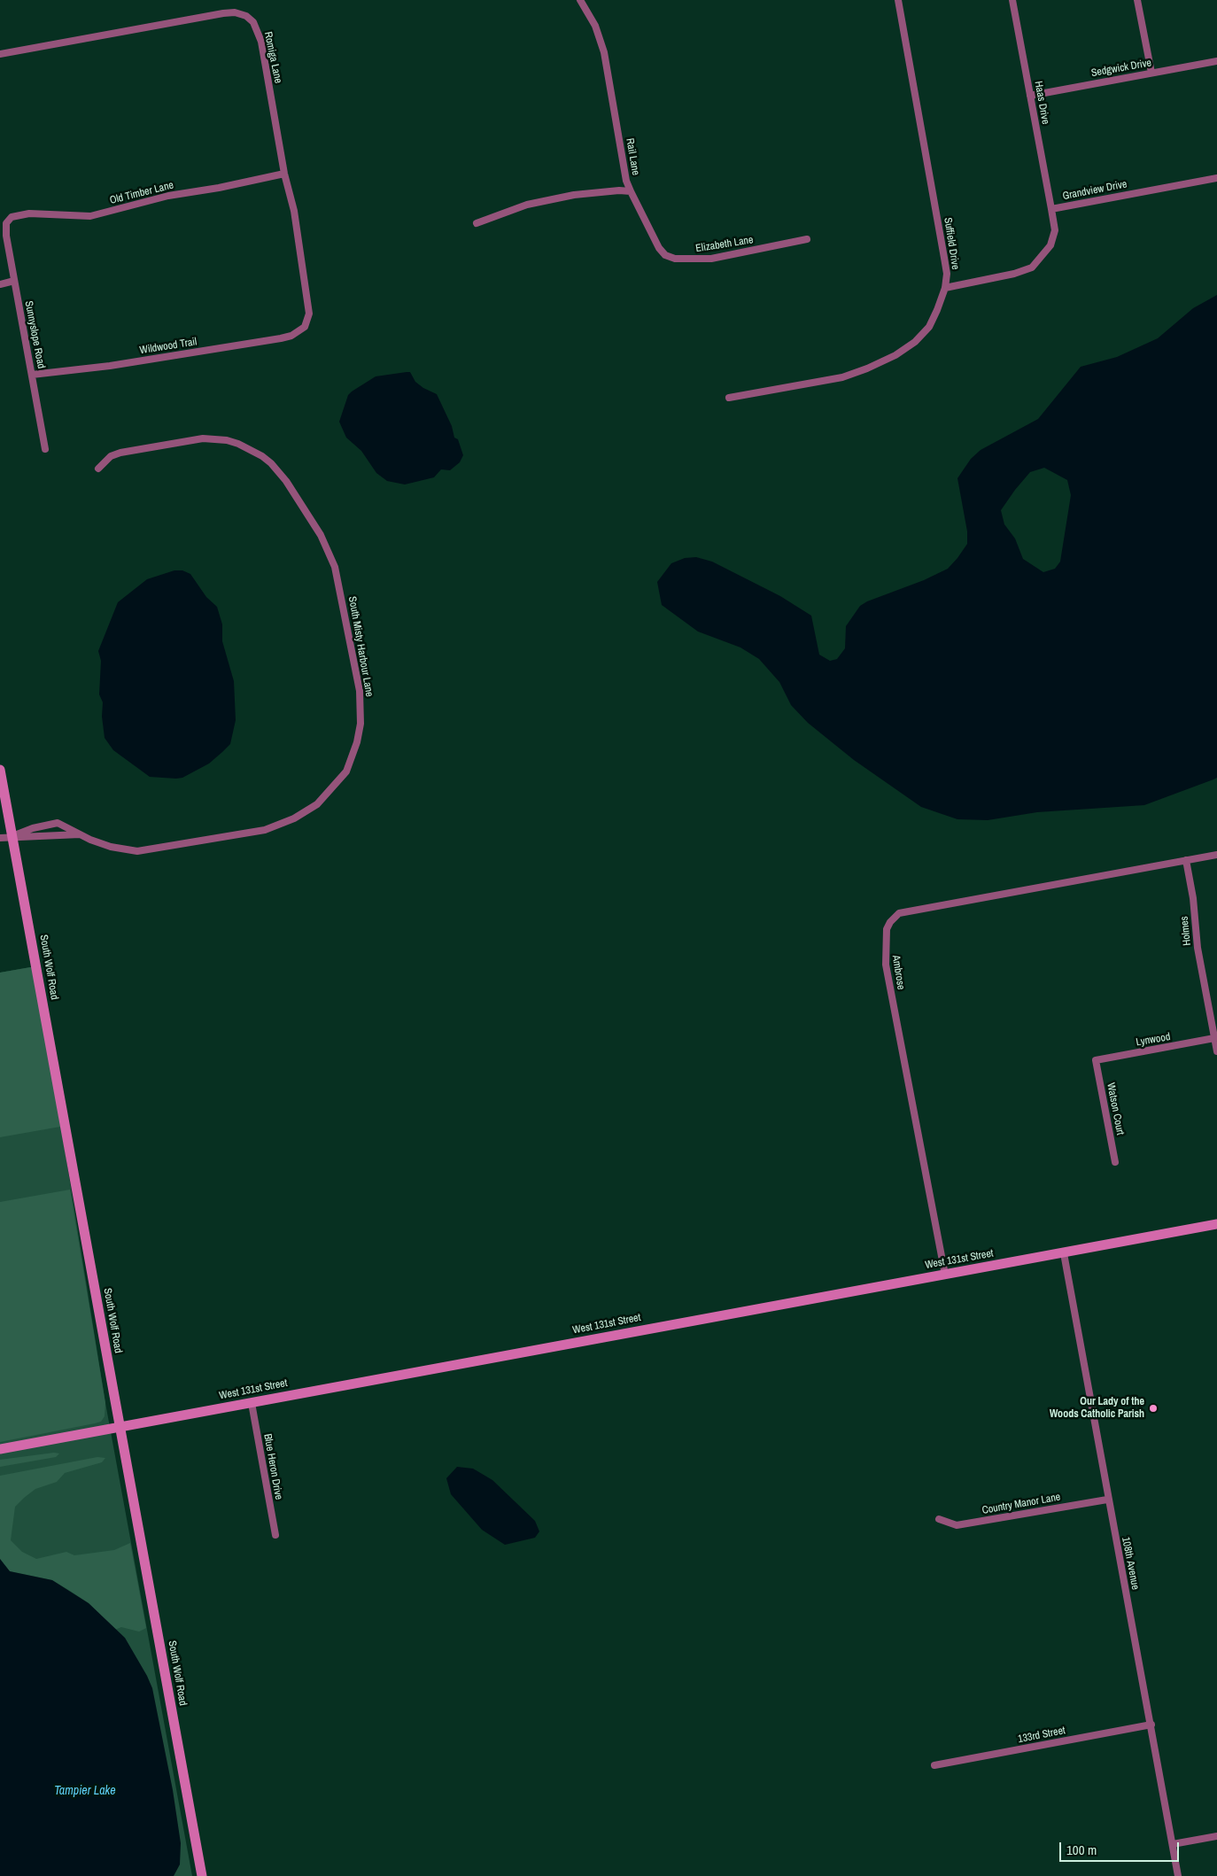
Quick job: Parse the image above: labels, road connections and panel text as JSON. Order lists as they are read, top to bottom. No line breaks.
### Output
{"streets":{"street":["Romiga Lane","Sedgwick Drive","Haas Drive","Rail Lane","Grandview Drive","Old Timber Lane","Suffield Drive","Elizabeth Lane","Sunnyslope Road","Wildwood Trail","South Misty Harbour Lane","Holmes","South Wolf Road","Ambrose","Lynwood","Watson Court","West 131st Street","Blue Heron Drive","Country Manor Lane","108th Avenue","133rd Street"]},"crossings":[["Romiga Lane","Old Timber Lane"],["Romiga Lane","Wildwood Trail"],["Sedgwick Drive","Haas Drive"],["Haas Drive","Grandview Drive"],["Rail Lane","Elizabeth Lane"],["Grandview Drive","Suffield Drive"],["Old Timber Lane","Sunnyslope Road"],["Sunnyslope Road","Wildwood Trail"],["South Misty Harbour Lane","South Wolf Road"],["Holmes","Ambrose"],["Holmes","Lynwood"],["South Wolf Road","West 131st Street"],["Ambrose","West 131st Street"],["Lynwood","Watson Court"],["West 131st Street","Blue Heron Drive"],["West 131st Street","108th Avenue"],["Country Manor Lane","108th Avenue"],["108th Avenue","133rd Street"]],"water":["Tampier Lake"],"places":["Our Lady of the Woods Catholic Parish"],"scale_bar":"100 m"}
